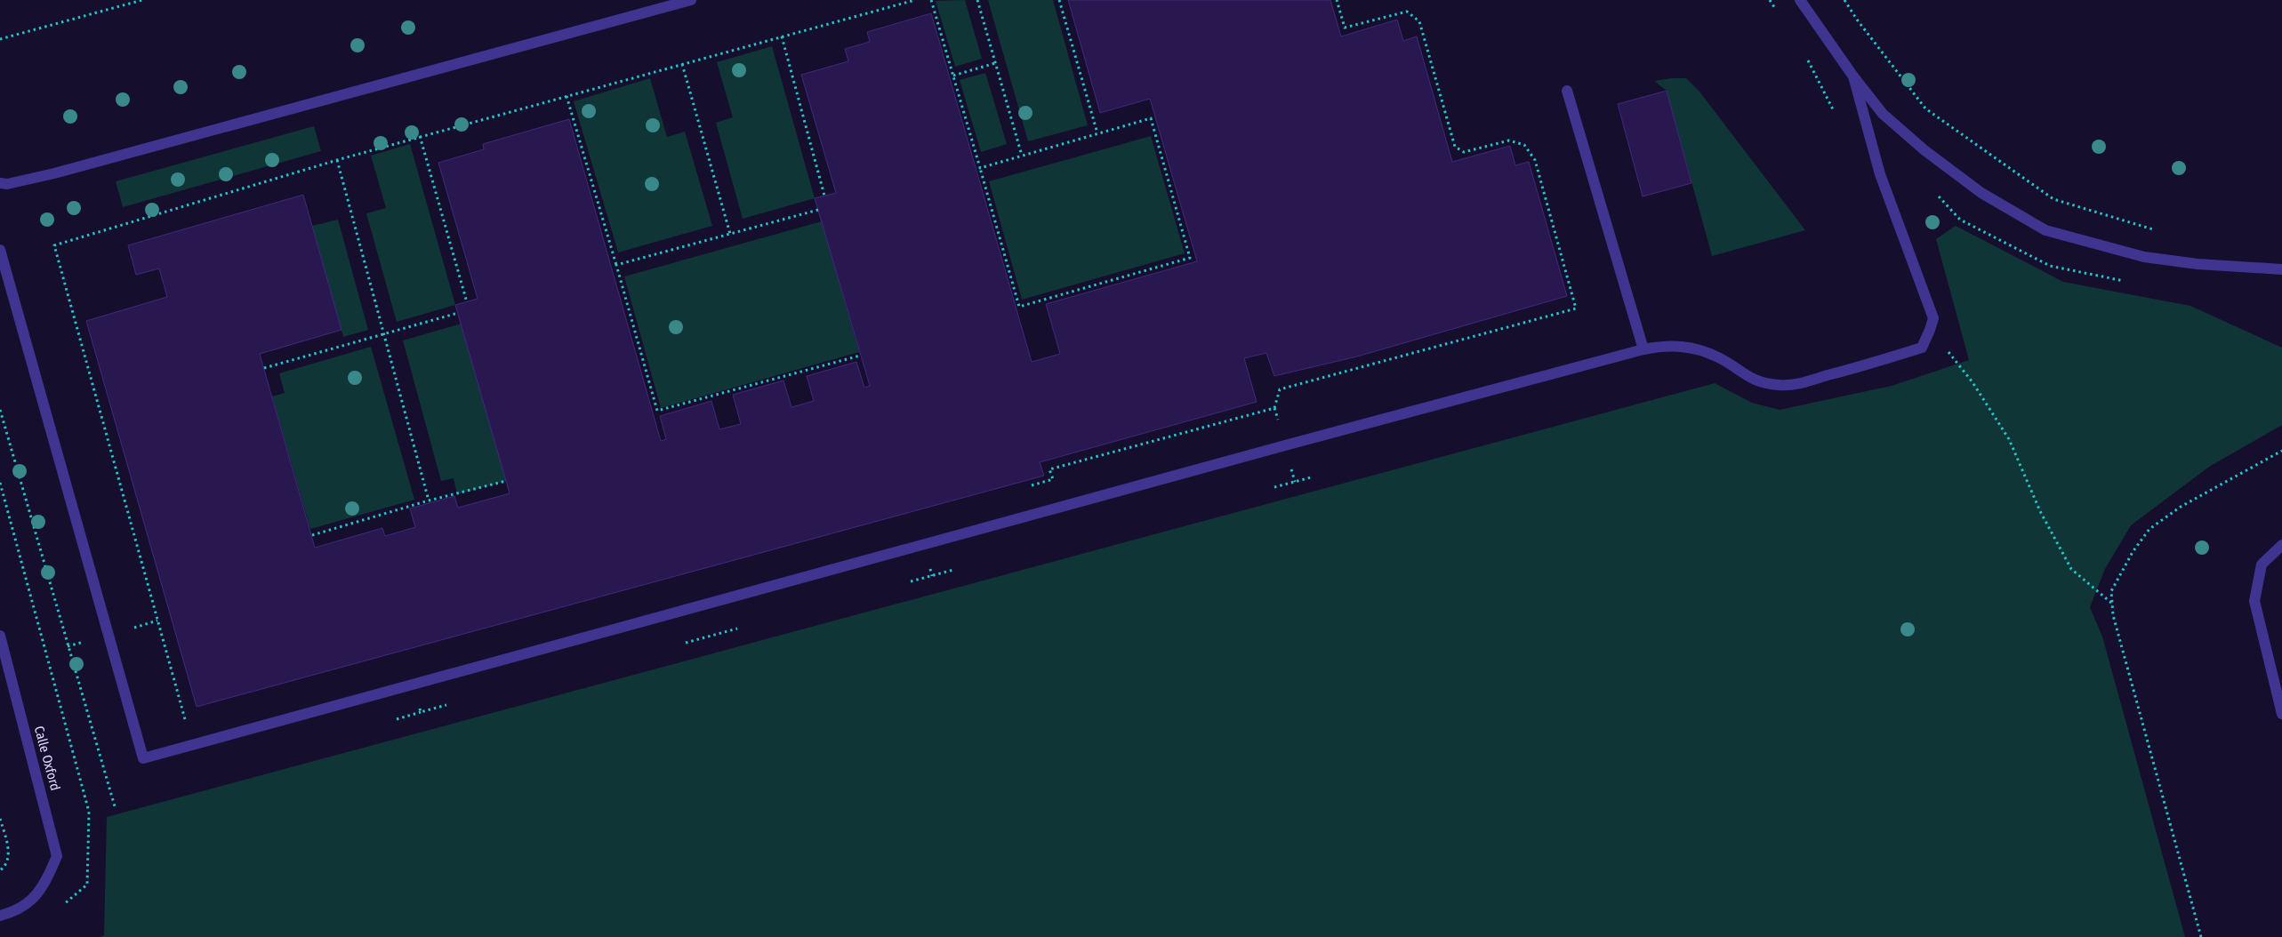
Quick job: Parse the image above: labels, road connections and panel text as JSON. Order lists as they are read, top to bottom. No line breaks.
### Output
{"streets":{"street":["Calle Oxford"]}}
